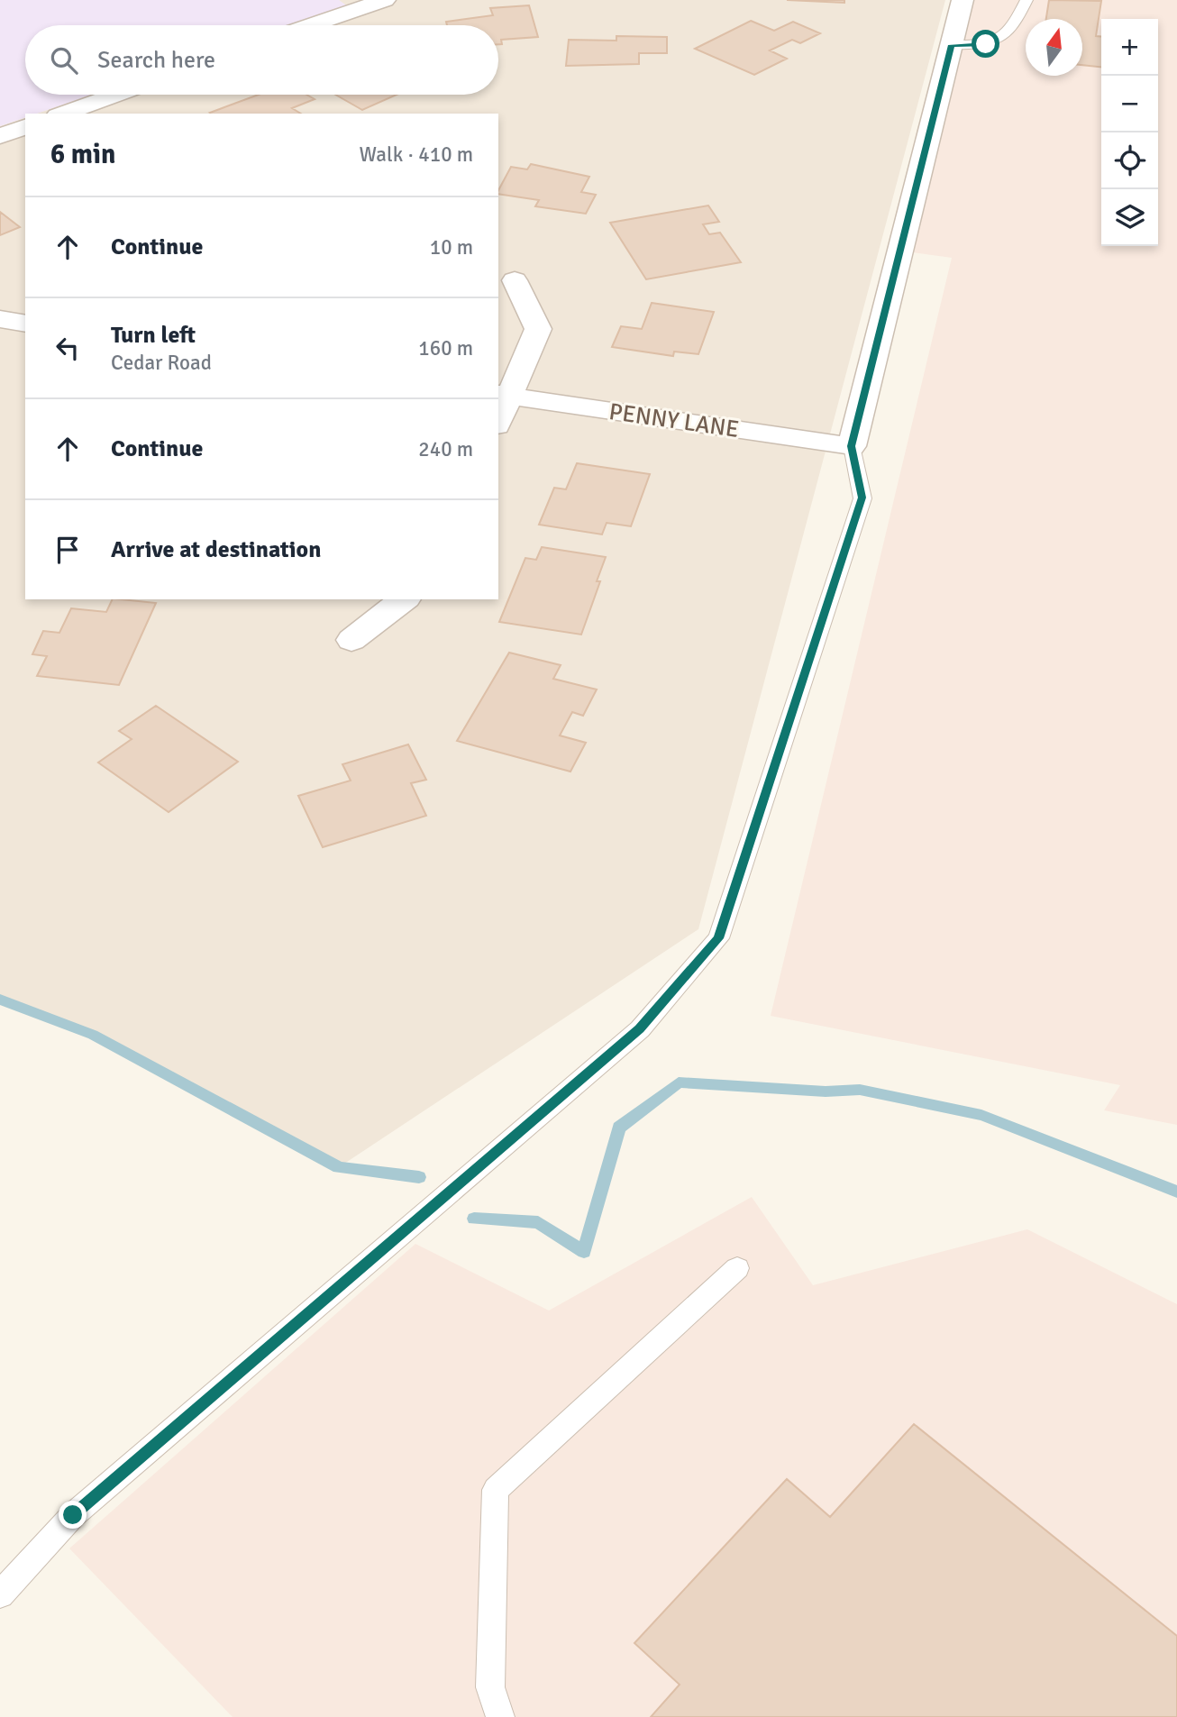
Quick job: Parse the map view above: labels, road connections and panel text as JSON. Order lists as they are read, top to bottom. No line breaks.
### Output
{"streets":{"street":["PENNY LANE"]},"north":"top","page":{"map_buttons":["+","−"],"search":"Search here","heading":["6 min","Walk · 410 m"],"list":[["Continue","10 m"],["Turn left","Cedar Road","160 m"],["Continue","240 m"],"Arrive at destination"]}}
